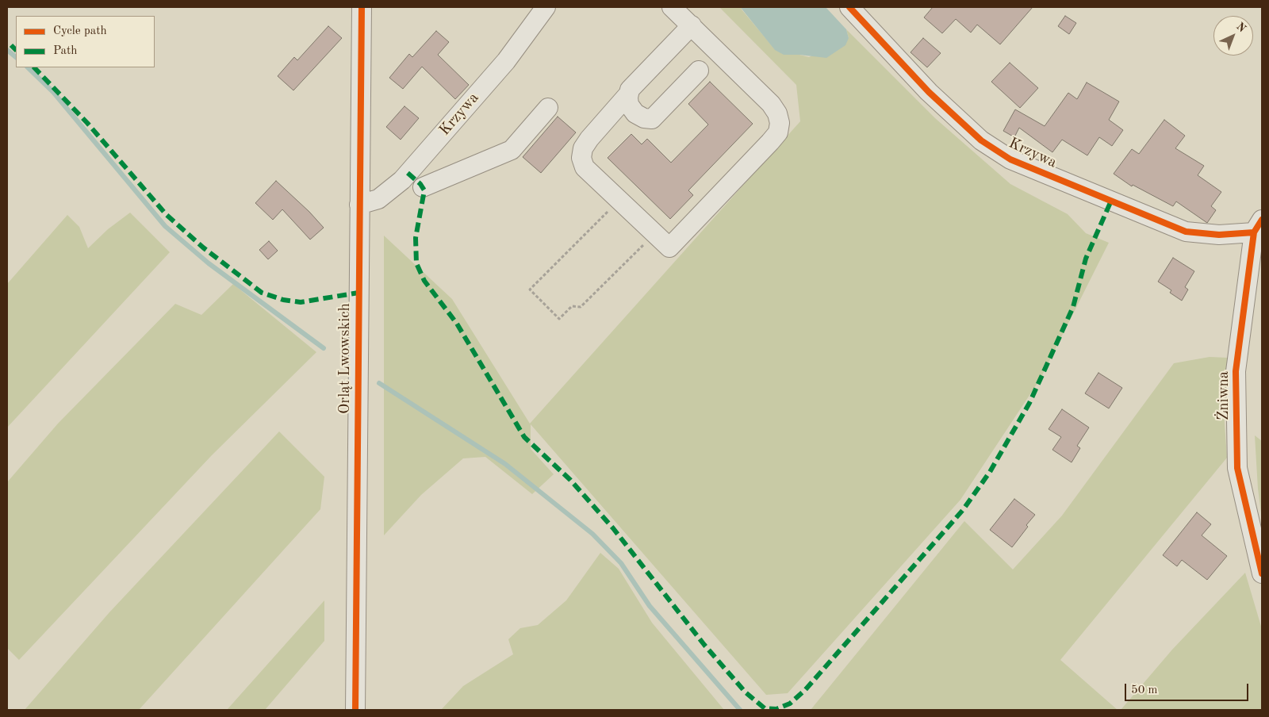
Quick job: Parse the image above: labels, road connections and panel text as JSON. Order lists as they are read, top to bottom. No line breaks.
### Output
{"streets":{"street":["Krzywa","Orląt Lwowskich","Żniwna"]},"crossings":[["Krzywa","Orląt Lwowskich"],["Krzywa","Żniwna"]],"legend":["Cycle path","Path"],"scale_bar":"50 m","north":"top right"}
